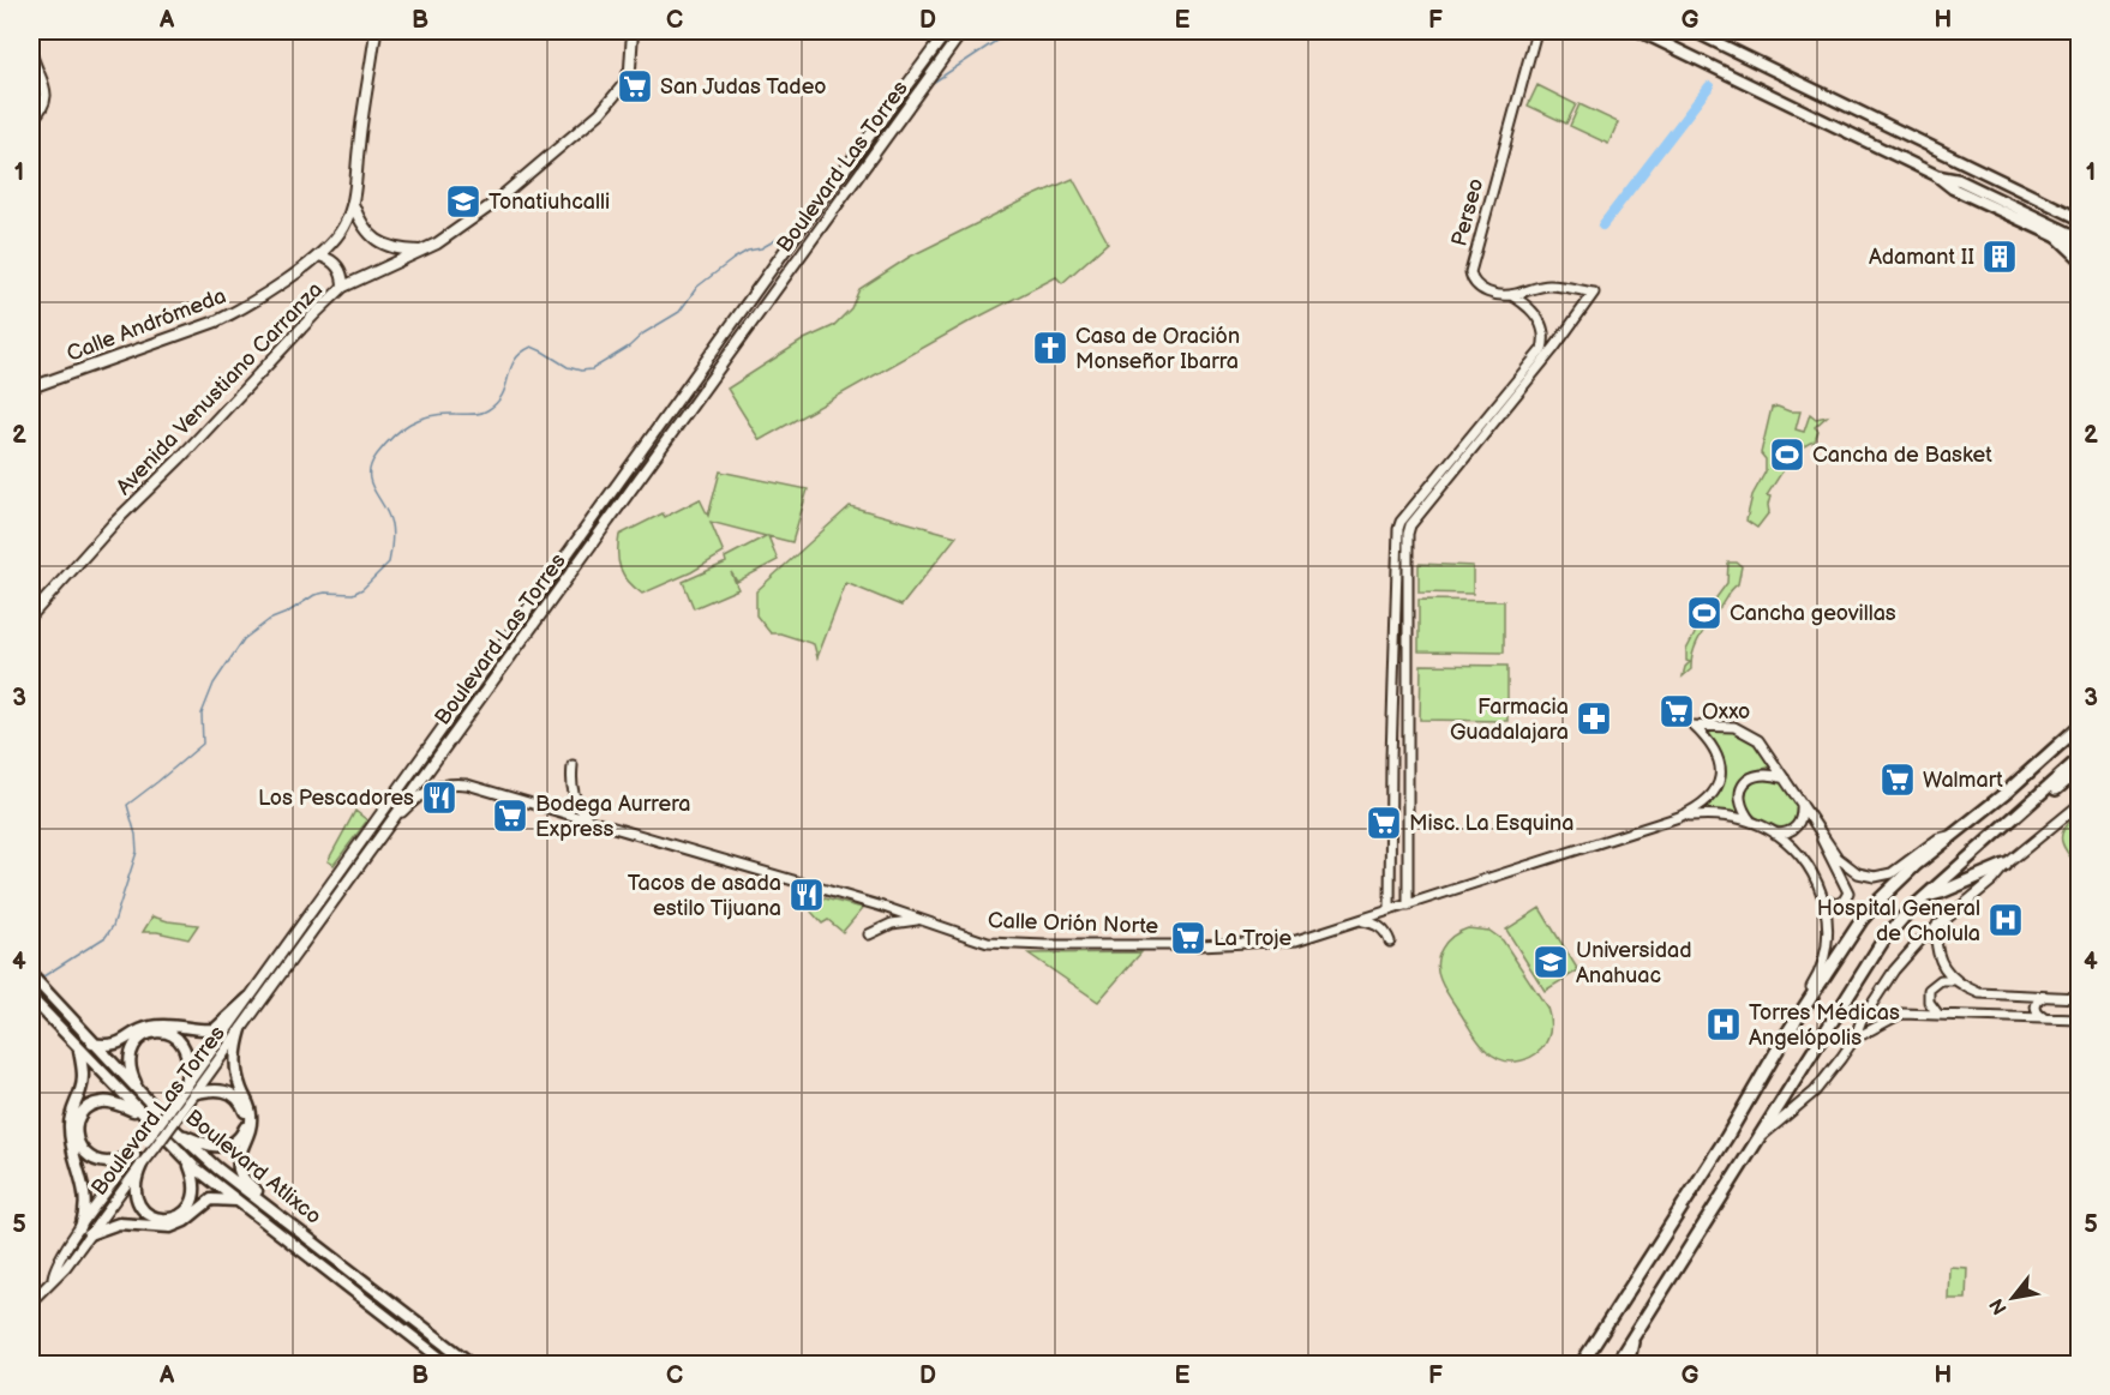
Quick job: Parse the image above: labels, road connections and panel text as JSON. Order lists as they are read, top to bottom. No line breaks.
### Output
{"streets":{"main road":["Boulevard Las Torres","Calle Andrómeda","Avenida Venustiano Carranza","Boulevard Atlixco"],"street":["Perseo","Calle Orión Norte"]},"crossings":[["Boulevard Las Torres","Calle Orión Norte"]],"places":{"supermarket":["San Judas Tadeo","Oxxo","Walmart","Bodega Aurrera Express","Misc. La Esquina","La Troje"],"school or university":["Tonatiuhcalli","Universidad Anahuac"],"building":["Adamant II"],"church":["Casa de Oración Monseñor Ibarra"],"sports":["Cancha de Basket","Cancha geovillas"],"pharmacy":["Farmacia Guadalajara"],"restaurant":["Los Pescadores","Tacos de asada estilo Tijuana"],"hospital":["Hospital General de Cholula","Torres Médicas Angelópolis"]},"north":"bottom left","grid":{"columns":["A","B","C","D","E","F","G","H"],"rows":["1","2","3","4","5"]}}
